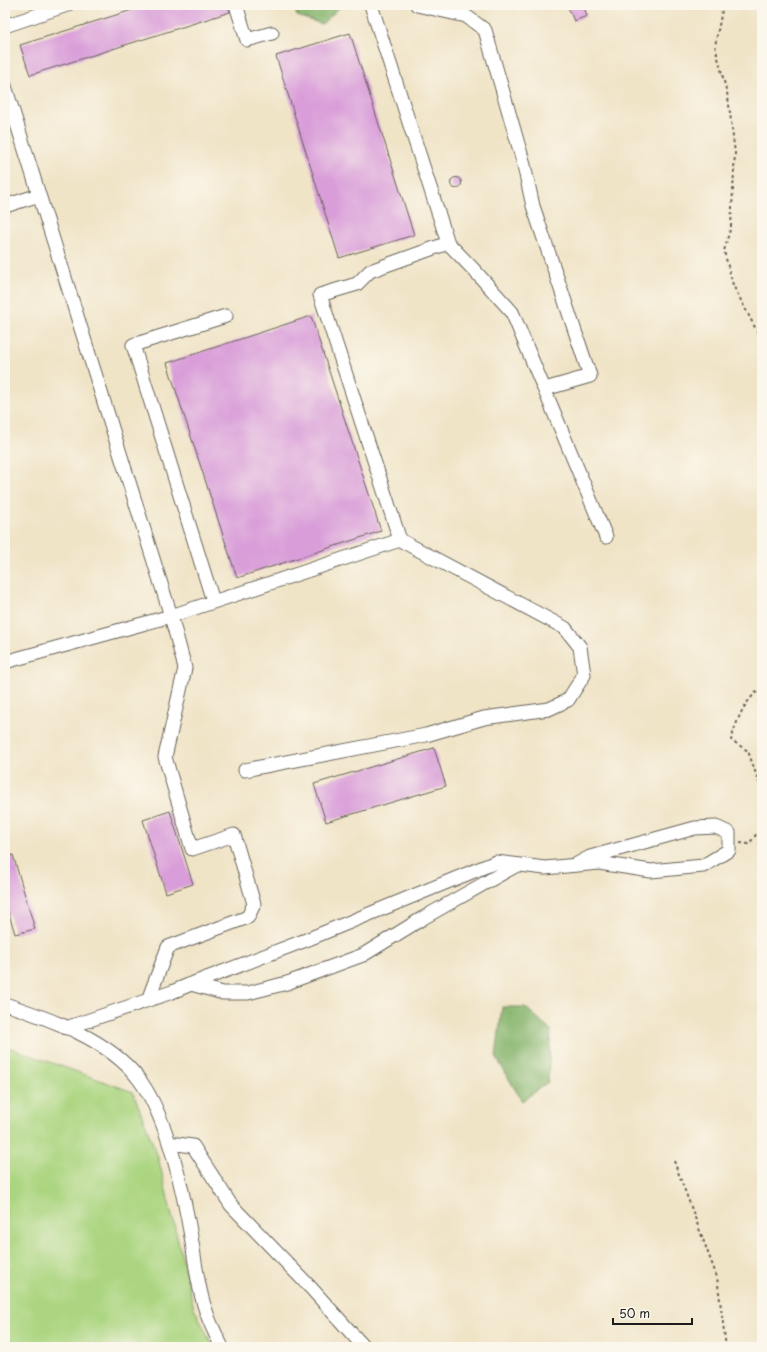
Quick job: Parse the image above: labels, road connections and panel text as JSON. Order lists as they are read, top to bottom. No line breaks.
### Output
{"scale_bar":"50 m"}
